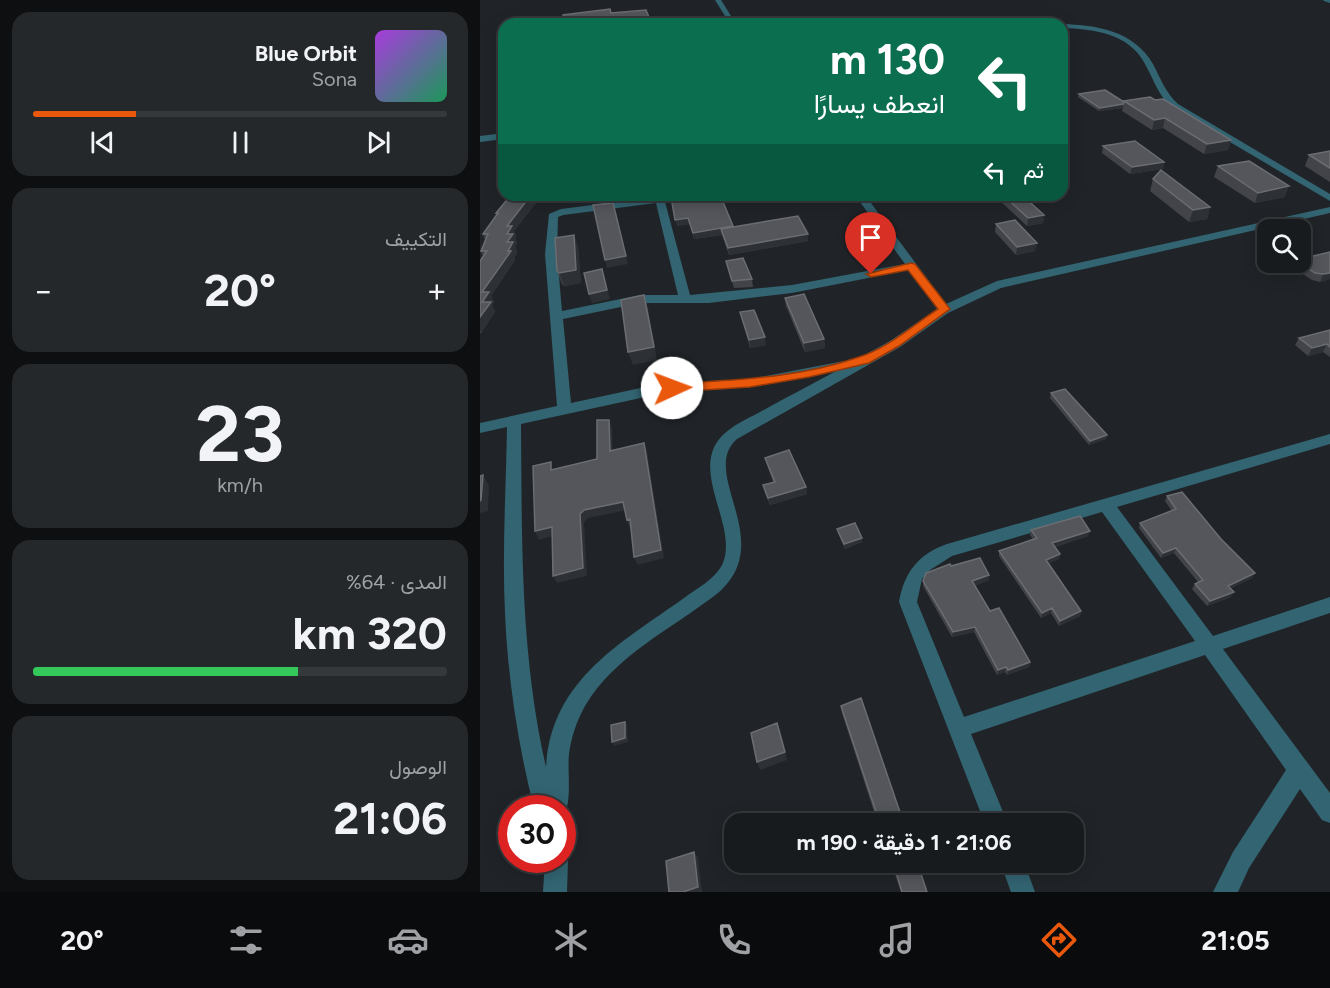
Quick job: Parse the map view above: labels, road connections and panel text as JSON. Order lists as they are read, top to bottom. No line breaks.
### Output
{"page":{"turn":["130 m","انعطف يسارًا"],"song":["Blue Orbit","Sona"],"then":"ثم","tile":["التكييف",["23","km/h"],["المدى · 64%","320 km"],["الوصول","21:06"]],"heat":["−","20°","+"],"limit":"30","trip":"21:06 · 1 دقيقة · 190 m","tabs":["21:05","20°"]}}
